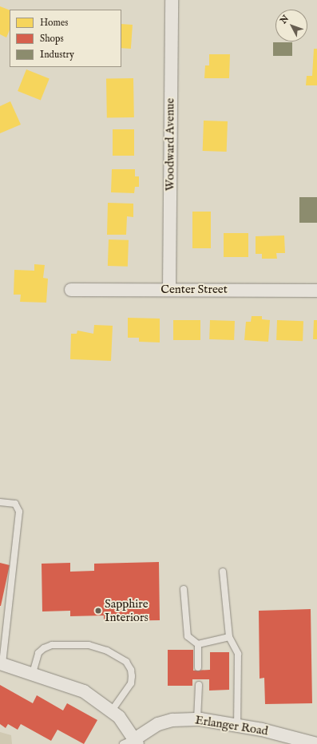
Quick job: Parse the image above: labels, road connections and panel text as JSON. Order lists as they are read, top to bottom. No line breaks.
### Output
{"streets":{"street":["Woodward Avenue","Center Street","Erlanger Road"]},"crossings":[["Woodward Avenue","Center Street"]],"places":["Sapphire Interiors"],"legend":["Homes","Shops","Industry"],"north":"top left"}
